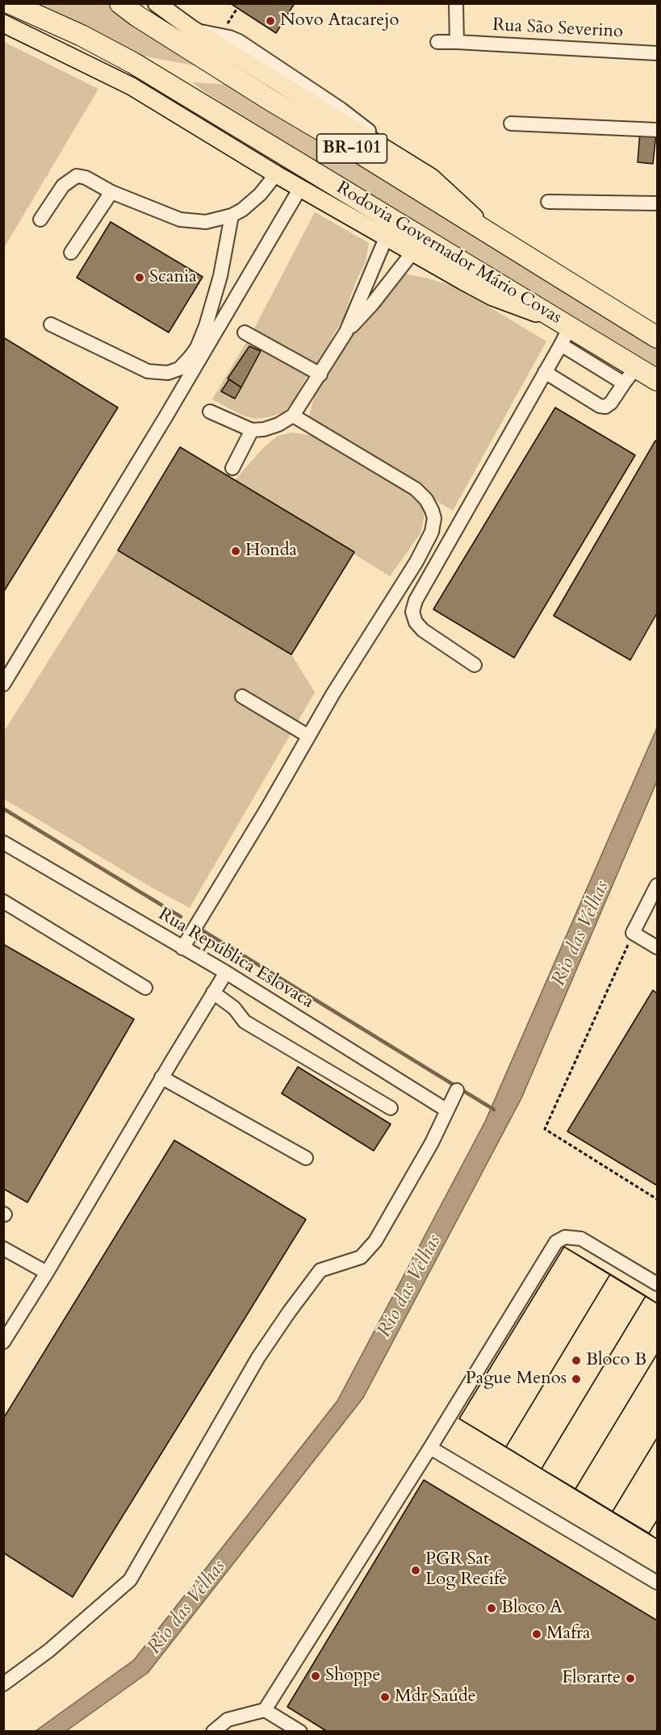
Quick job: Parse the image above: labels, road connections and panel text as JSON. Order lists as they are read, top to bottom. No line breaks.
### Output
{"streets":{"highway":["BR-101","Rodovia Governador Mário Covas"],"street":["Rua São Severino","Rua República Eslovaca"]},"water":["Rio das Velhas"],"places":["Novo Atacarejo","Scania","Honda","Bloco B","Pague Menos","PGR Sat Log Recife","Bloco A","Mafra","Shoppe","Florarte","Mdr Saúde"]}
